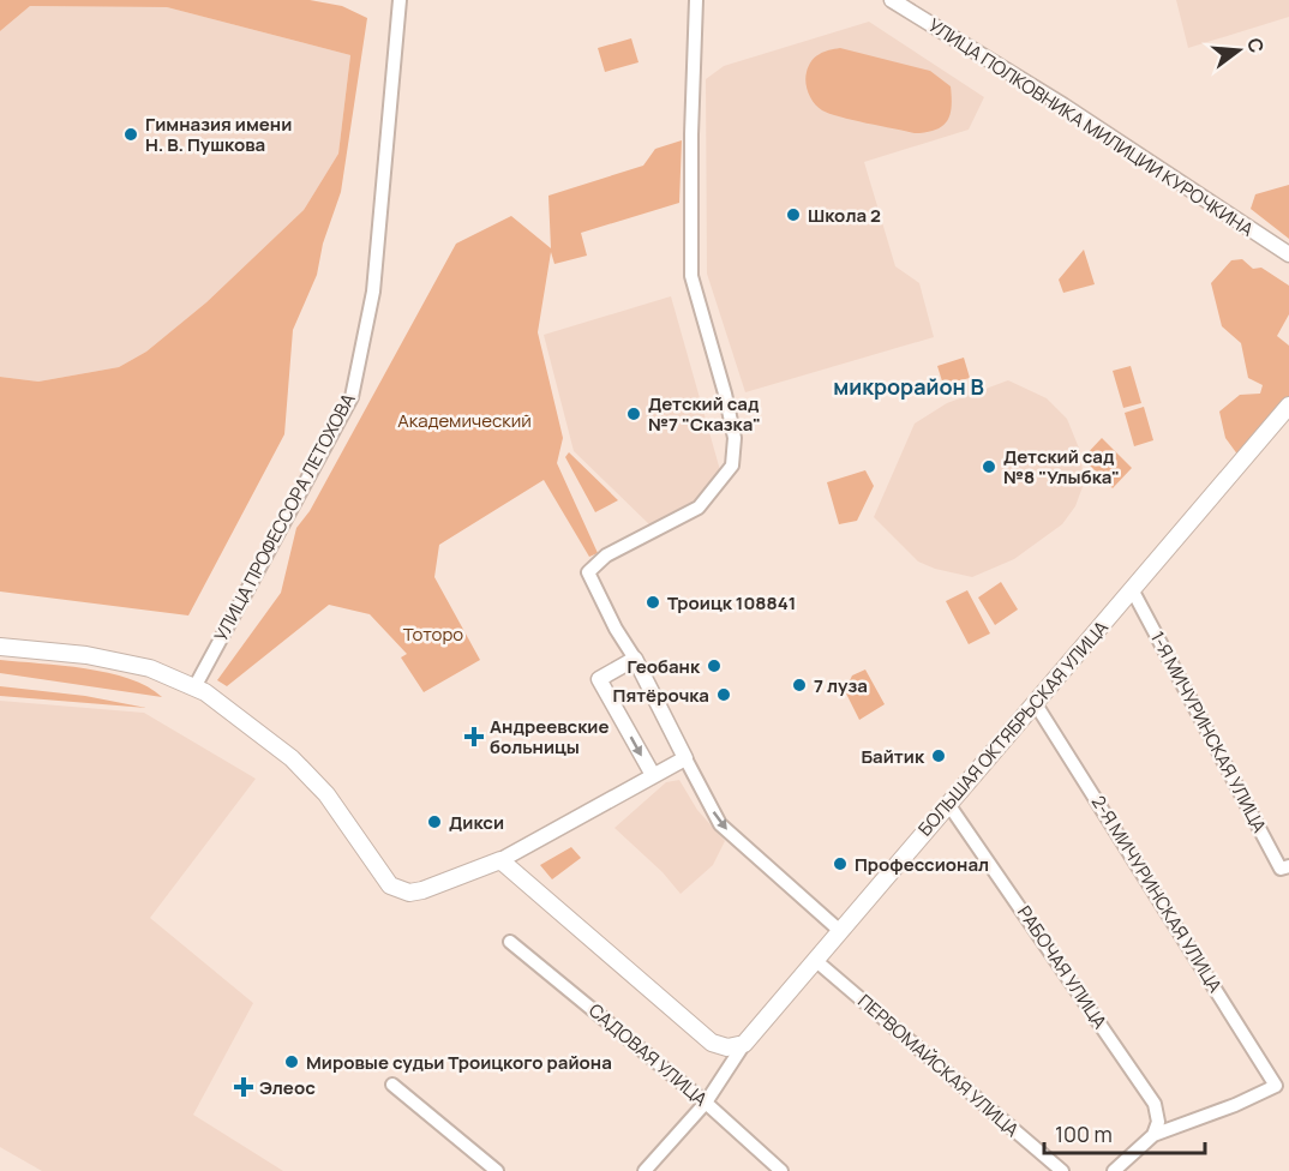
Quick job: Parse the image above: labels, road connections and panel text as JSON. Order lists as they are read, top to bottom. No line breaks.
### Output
{"streets":{"main road":["БОЛЬШАЯ ОКТЯБРЬСКАЯ УЛИЦА"],"street":["УЛИЦА ПОЛКОВНИКА МИЛИЦИИ КУРОЧКИНА","УЛИЦА ПРОФЕССОРА ЛЕТОХОВА","1-Я МИЧУРИНСКАЯ УЛИЦА","2-Я МИЧУРИНСКАЯ УЛИЦА","РАБОЧАЯ УЛИЦА","САДОВАЯ УЛИЦА","ПЕРВОМАЙСКАЯ УЛИЦА"]},"crossings":[["БОЛЬШАЯ ОКТЯБРЬСКАЯ УЛИЦА","1-Я МИЧУРИНСКАЯ УЛИЦА"],["БОЛЬШАЯ ОКТЯБРЬСКАЯ УЛИЦА","2-Я МИЧУРИНСКАЯ УЛИЦА"],["БОЛЬШАЯ ОКТЯБРЬСКАЯ УЛИЦА","РАБОЧАЯ УЛИЦА"],["БОЛЬШАЯ ОКТЯБРЬСКАЯ УЛИЦА","ПЕРВОМАЙСКАЯ УЛИЦА"],["2-Я МИЧУРИНСКАЯ УЛИЦА","РАБОЧАЯ УЛИЦА"]],"districts":["микрорайон В"],"parks":["Академический","Тоторо"],"places":{"other":["Гимназия имени Н. В. Пушкова","Школа 2","Детский сад №7 \"Сказка\"","Детский сад №8 \"Улыбка\"","Троицк 108841","Геобанк","7 луза","Пятёрочка","Байтик","Дикси","Профессионал","Мировые судьи Троицкого района"],"health":["Андреевские больницы","Элеос"]},"scale_bar":"100 m","north":"right"}
